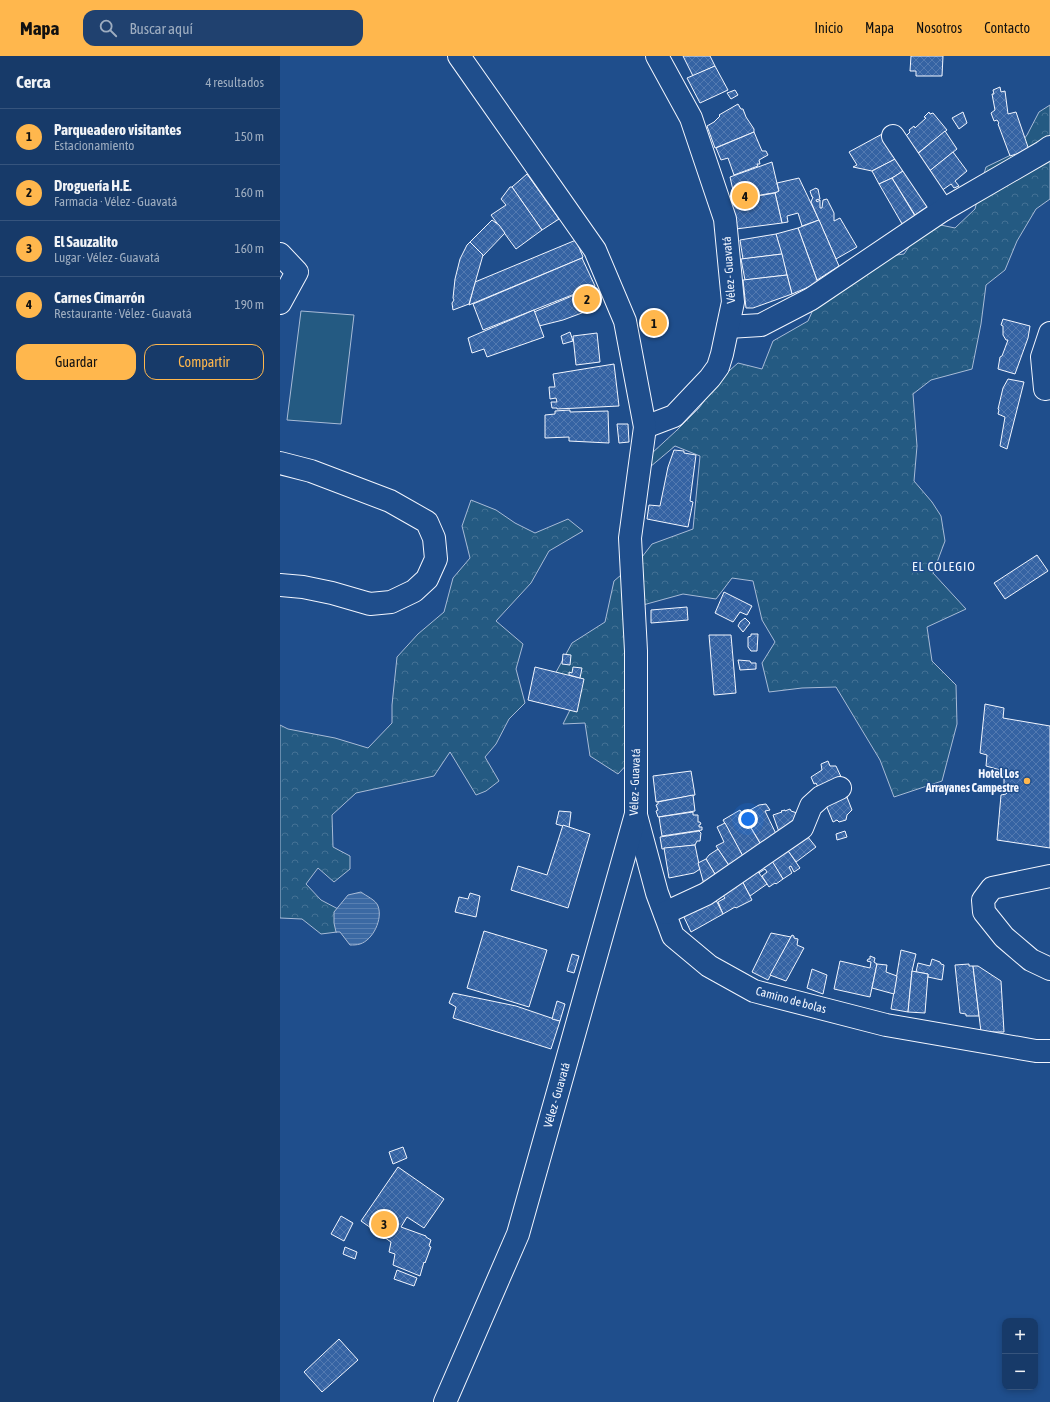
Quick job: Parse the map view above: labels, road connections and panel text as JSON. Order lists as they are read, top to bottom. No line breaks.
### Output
{"streets":{"street":["Vélez - Guavatá","Camino de bolas"]},"crossings":[["Vélez - Guavatá","Camino de bolas"]],"districts":["EL COLEGIO"],"places":["Hotel Los Arrayanes Campestre"],"page":{"header":"Mapa","search":"Buscar aquí","nav":["Inicio","Mapa","Nosotros","Contacto"],"heading":["Cerca","4 resultados"],"list":[{"mark":"1","name":"Parqueadero visitantes","note":"Estacionamiento","value":"150 m"},{"mark":"2","name":"Droguería H.E.","note":"Farmacia · Vélez - Guavatá","value":"160 m"},{"mark":"3","name":"El Sauzalito","note":"Lugar · Vélez - Guavatá","value":"160 m"},{"mark":"4","name":"Carnes Cimarrón","note":"Restaurante · Vélez - Guavatá","value":"190 m"}],"pins":["4","2","1","3"],"buttons":["Guardar","Compartir"],"map_buttons":["+","−"]}}
